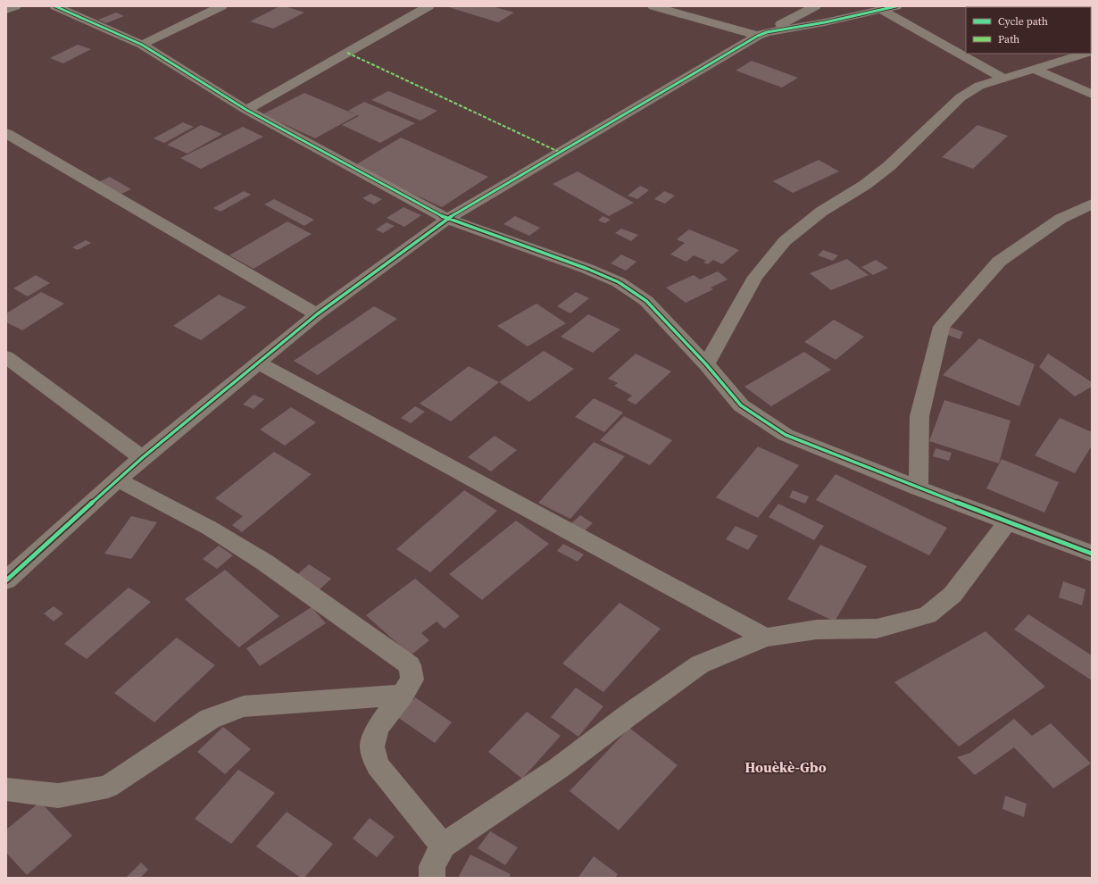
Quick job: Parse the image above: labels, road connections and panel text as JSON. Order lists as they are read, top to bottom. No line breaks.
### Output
{"districts":["Houèkè-Gbo"],"legend":["Cycle path","Path"]}
